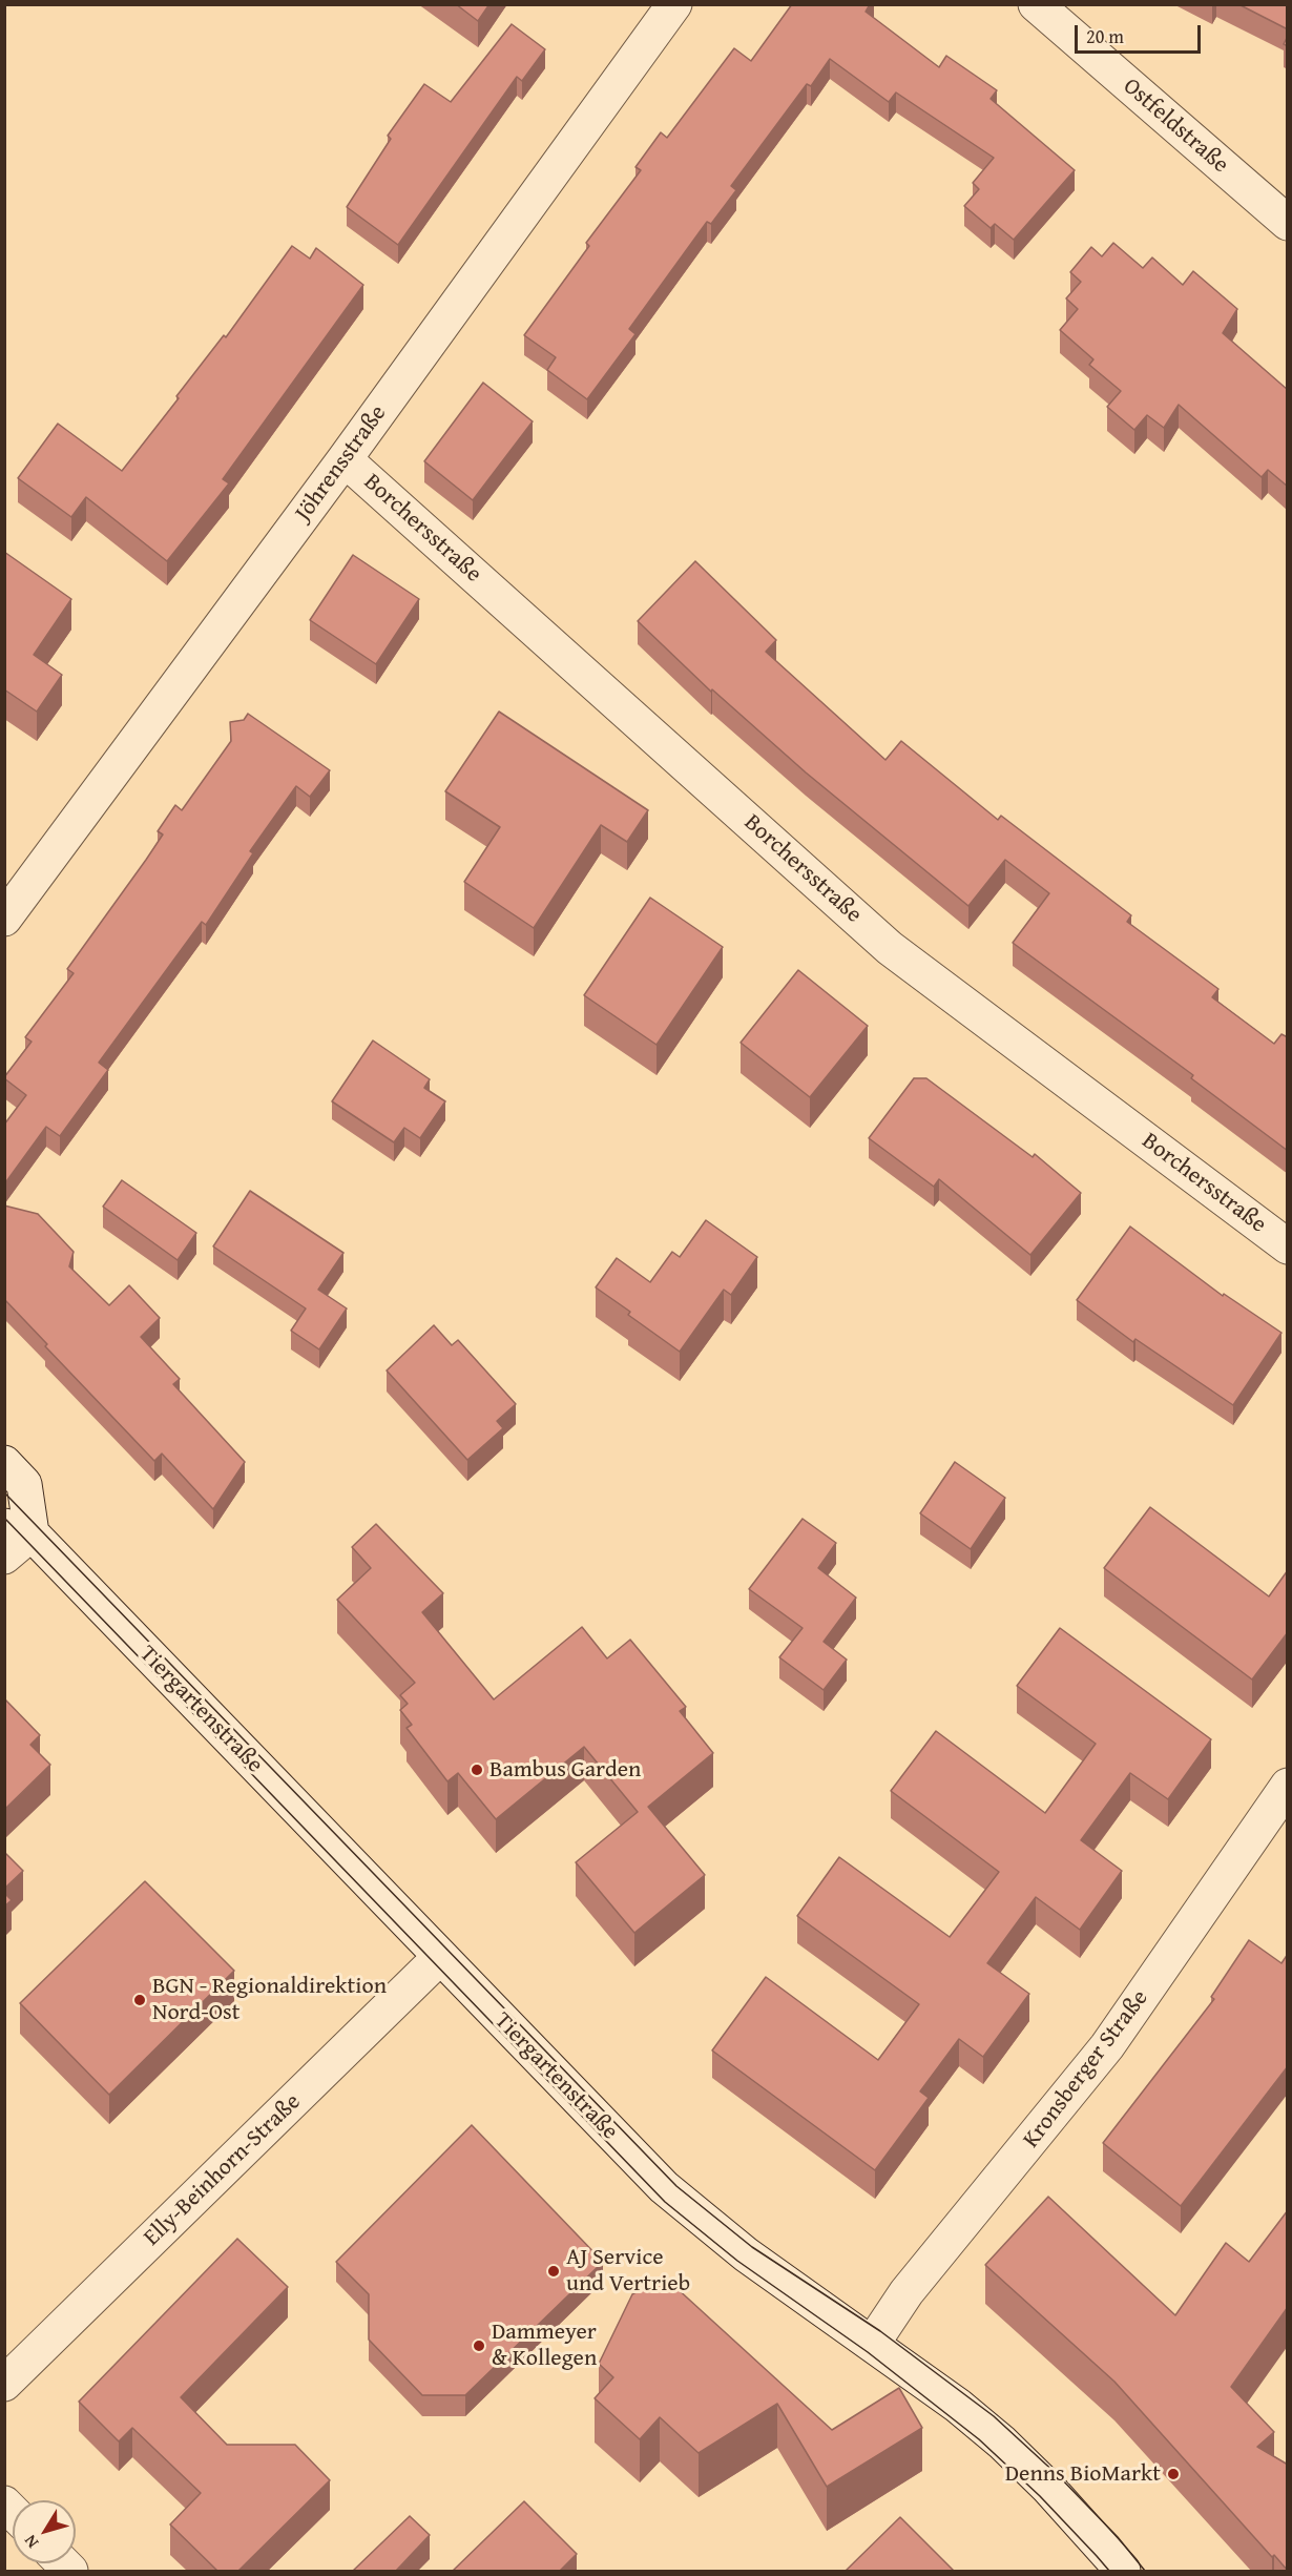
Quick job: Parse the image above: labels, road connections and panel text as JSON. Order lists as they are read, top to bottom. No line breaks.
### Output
{"streets":{"street":["Ostfeldstraße","Jöhrensstraße","Borchersstraße","Tiergartenstraße","Kronsberger Straße","Elly-Beinhorn-Straße"]},"crossings":[["Jöhrensstraße","Borchersstraße"],["Tiergartenstraße","Kronsberger Straße"],["Tiergartenstraße","Elly-Beinhorn-Straße"]],"places":["Bambus Garden","BGN - Regionaldirektion Nord-Ost","AJ Service und Vertrieb","Dammeyer & Kollegen","Denns BioMarkt"],"scale_bar":"20 m","north":"bottom left"}
